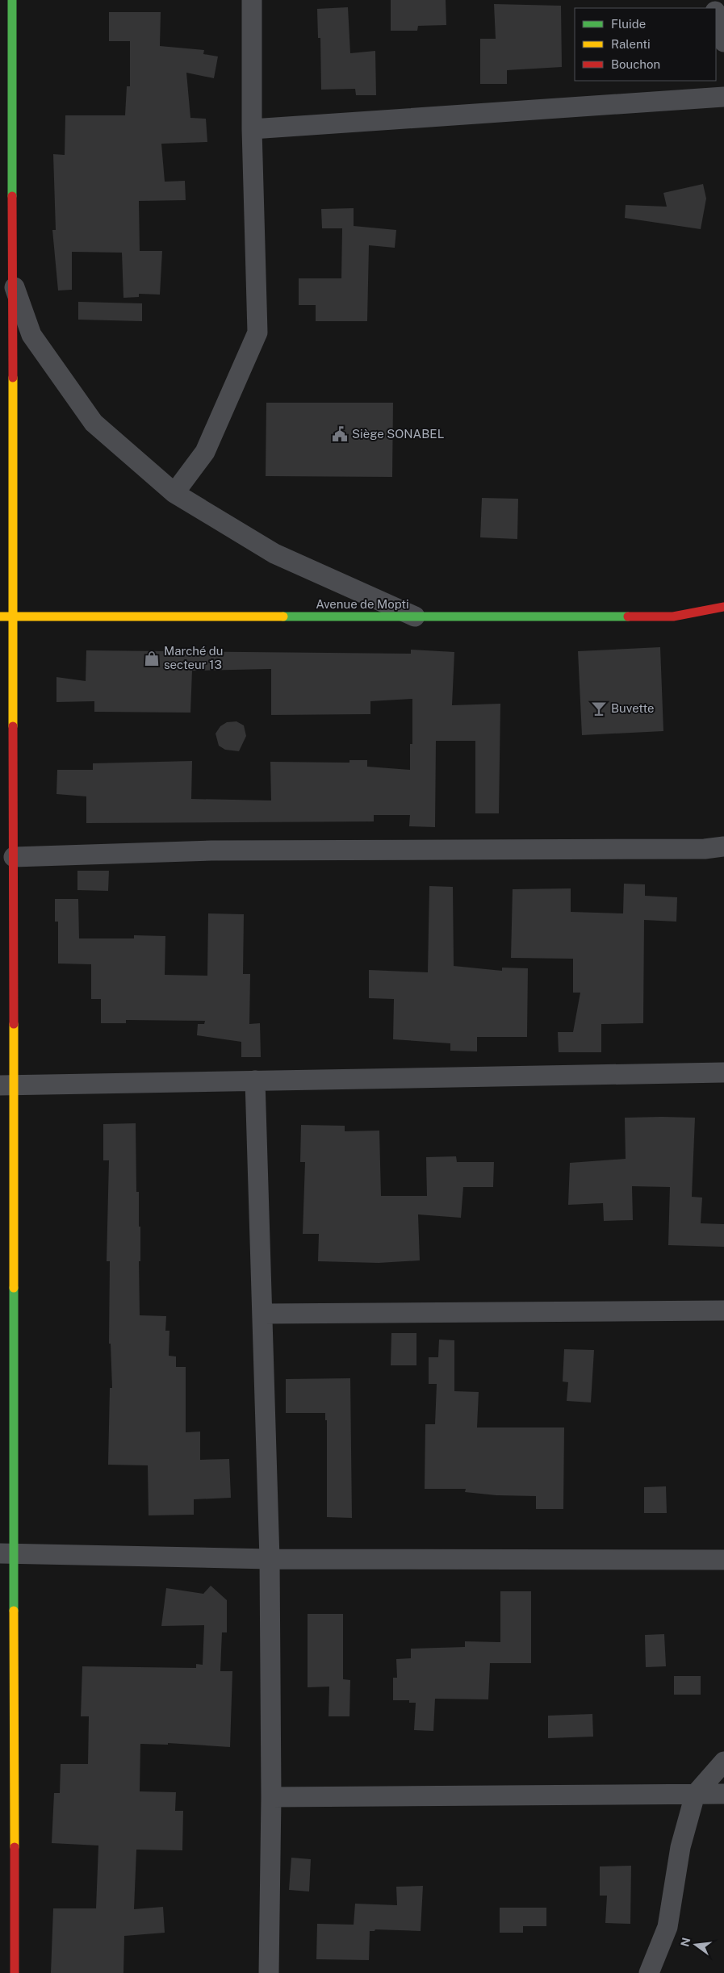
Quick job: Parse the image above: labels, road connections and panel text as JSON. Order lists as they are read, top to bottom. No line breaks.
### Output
{"streets":{"street":["Avenue de Mopti"]},"places":{"public building":["Siège SONABEL"],"shop":["Marché du secteur 13"],"bar":["Buvette"]},"legend":["Fluide","Ralenti","Bouchon"],"north":"left"}
